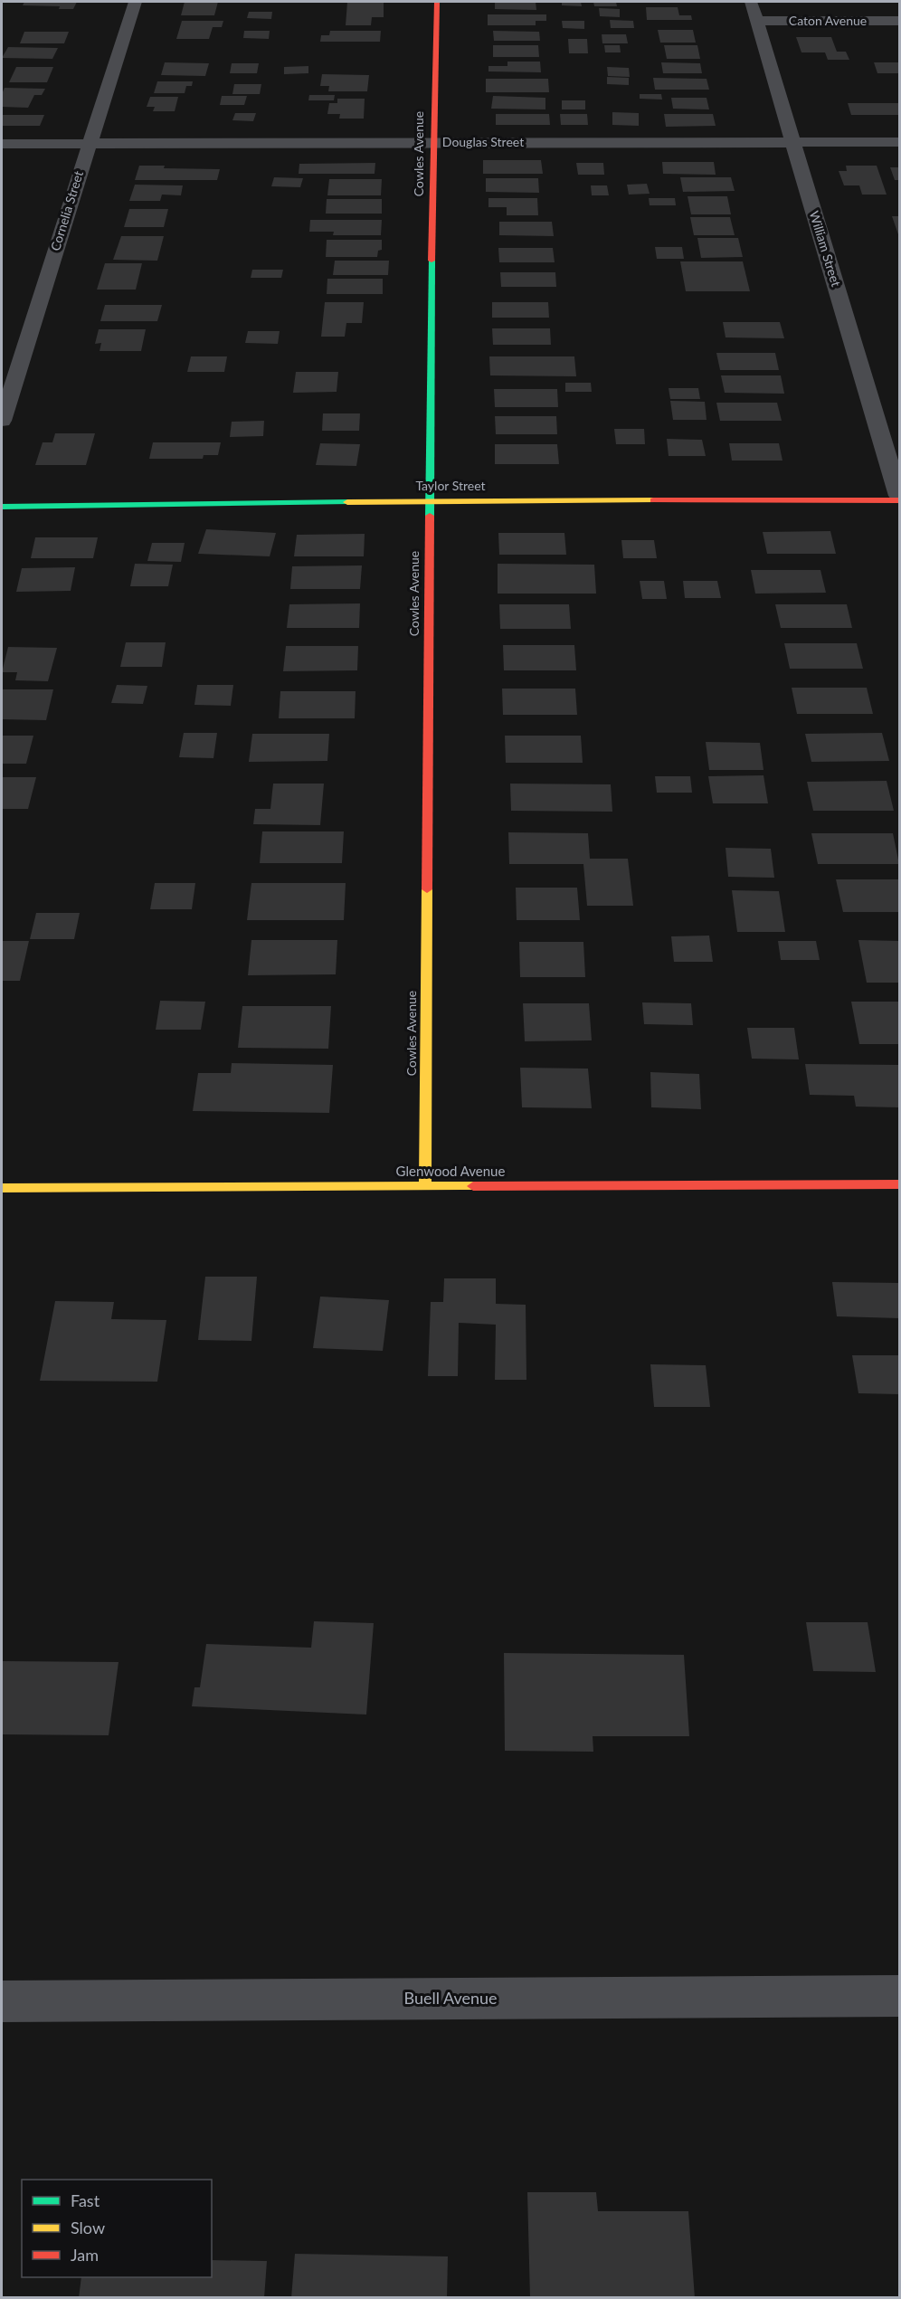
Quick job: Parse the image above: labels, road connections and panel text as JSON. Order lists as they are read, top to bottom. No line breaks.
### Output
{"streets":{"street":["Caton Avenue","Douglas Street","Cowles Avenue","Cornelia Street","William Street","Taylor Street","Glenwood Avenue","Buell Avenue"]},"crossings":[["Caton Avenue","William Street"],["Douglas Street","Cowles Avenue"],["Douglas Street","Cornelia Street"],["Douglas Street","William Street"],["Cowles Avenue","Taylor Street"],["Cowles Avenue","Glenwood Avenue"]],"legend":["Fast","Slow","Jam"]}
